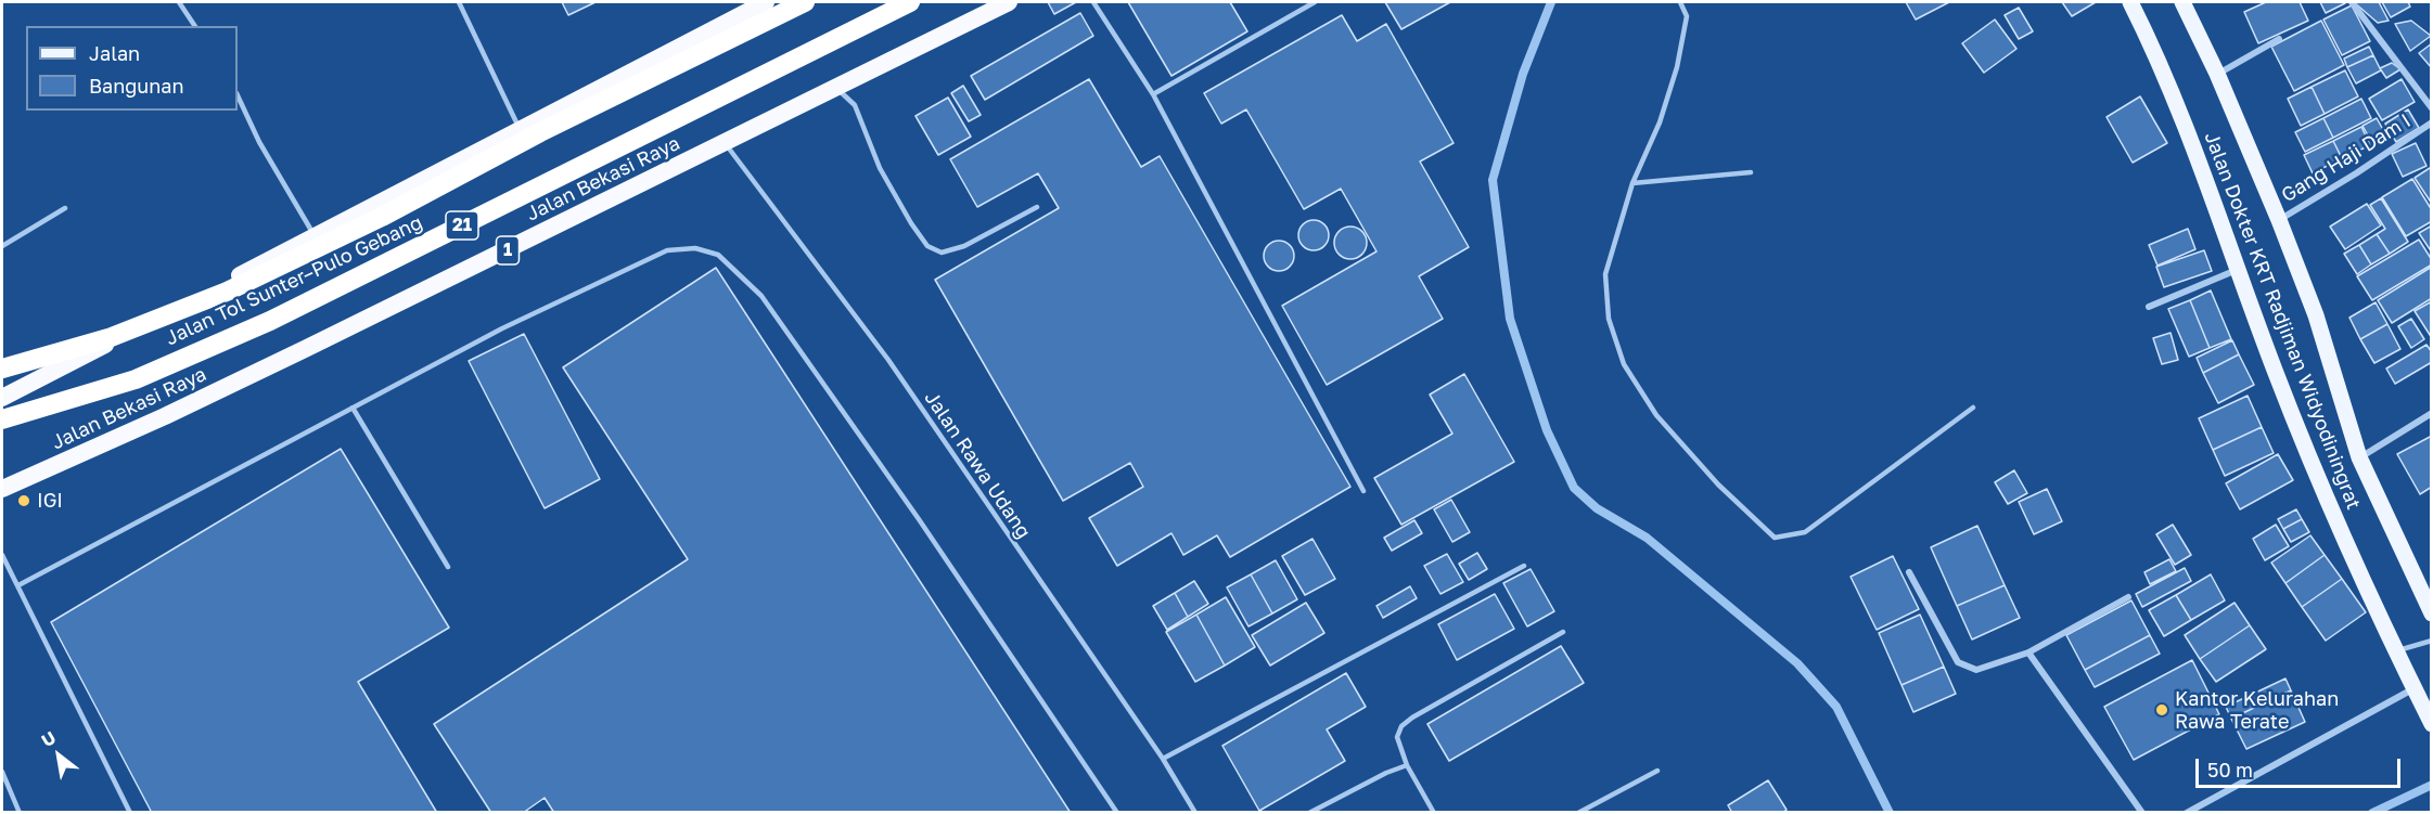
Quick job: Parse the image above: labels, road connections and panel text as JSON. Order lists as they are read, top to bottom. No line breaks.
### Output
{"streets":{"highway":["Jalan Bekasi Raya","21","1","Jalan Tol Sunter–Pulo Gebang"],"main road":["Jalan Dokter KRT Radjiman Widyodiningrat"],"street":["Gang Haji Dam I"],"lane":["Jalan Rawa Udang"]},"crossings":[["Gang Haji Dam I","Jalan Dokter KRT Radjiman Widyodiningrat"],["Jalan Bekasi Raya","Jalan Rawa Udang"]],"places":["IGI","Kantor Kelurahan Rawa Terate"],"legend":["Jalan","Bangunan"],"scale_bar":"50 m","north":"top left"}
